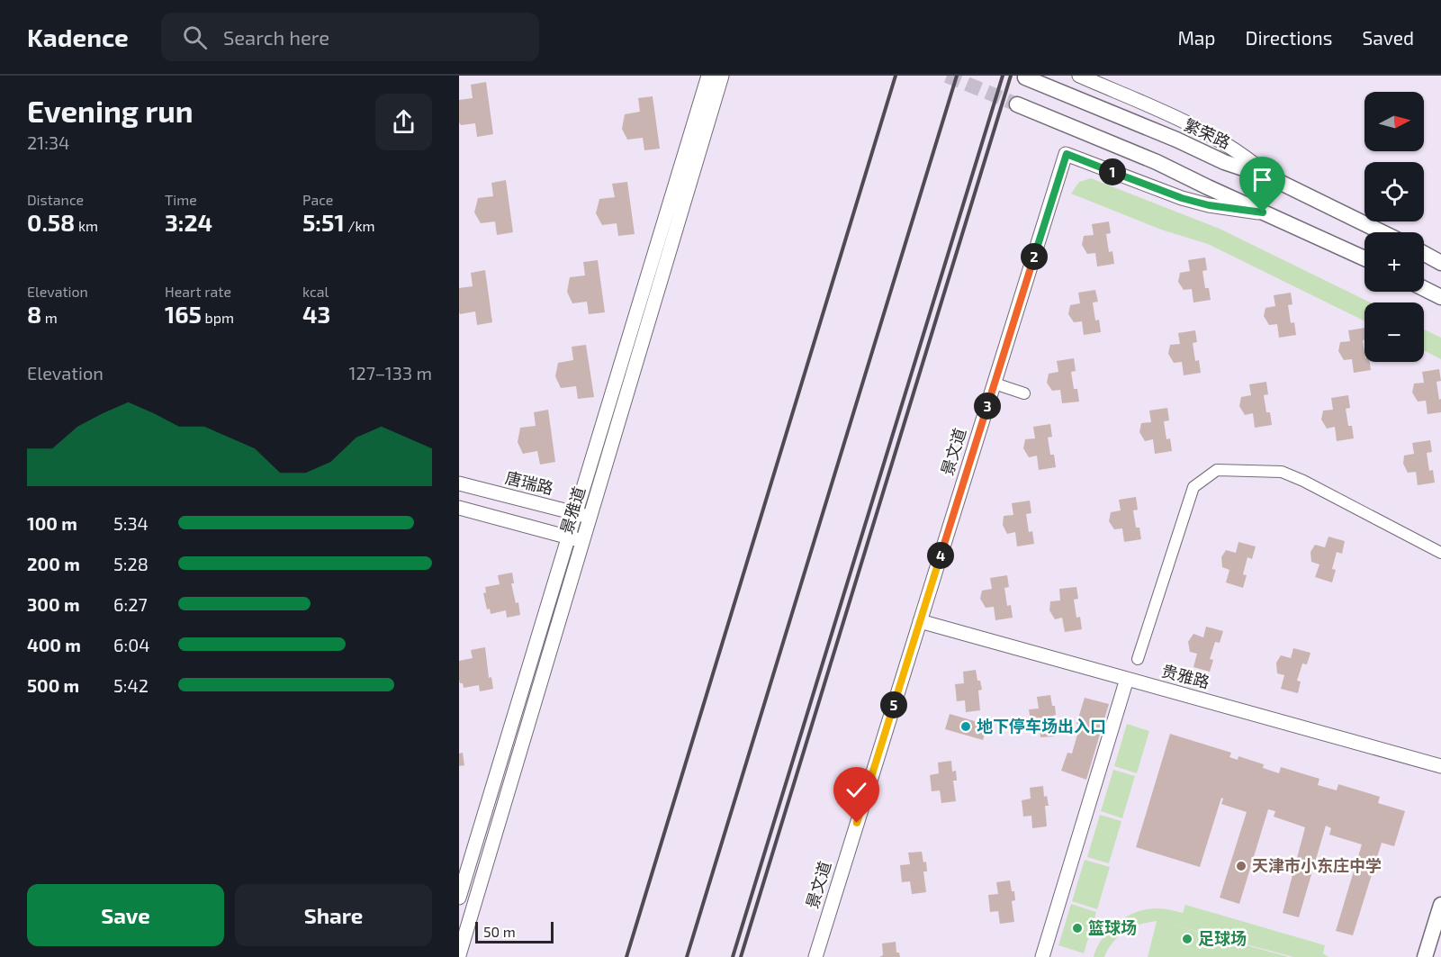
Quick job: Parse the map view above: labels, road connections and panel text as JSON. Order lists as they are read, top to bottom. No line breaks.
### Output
{"streets":{"main road":["繁荣路"],"street":["景文道","唐瑞路","景雅道","贵雅路"]},"crossings":[["景文道","贵雅路"],["唐瑞路","景雅道"]],"places":["地下停车场出入口","天津市小东庄中学","篮球场","足球场"],"scale_bar":"50 m","north":"right","page":{"header":"Kadence","search":"Search here","nav":["Map","Directions","Saved"],"heading":["Evening run","21:34"],"map_buttons":["+","−"],"pins":["1","2","3","4","5"],"stats":[["Distance","0.58 km"],["Time","3:24"],["Pace","5:51 /km"],["Elevation","8 m"],["Heart rate","165 bpm"],["kcal","43"]],"chart":["Elevation","127–133 m"],"list":[{"name":"100 m","note":"5:34"},{"name":"200 m","note":"5:28"},{"name":"300 m","note":"6:27"},{"name":"400 m","note":"6:04"},{"name":"500 m","note":"5:42"}],"buttons":["Save","Share"],"scale":"50 m"}}
